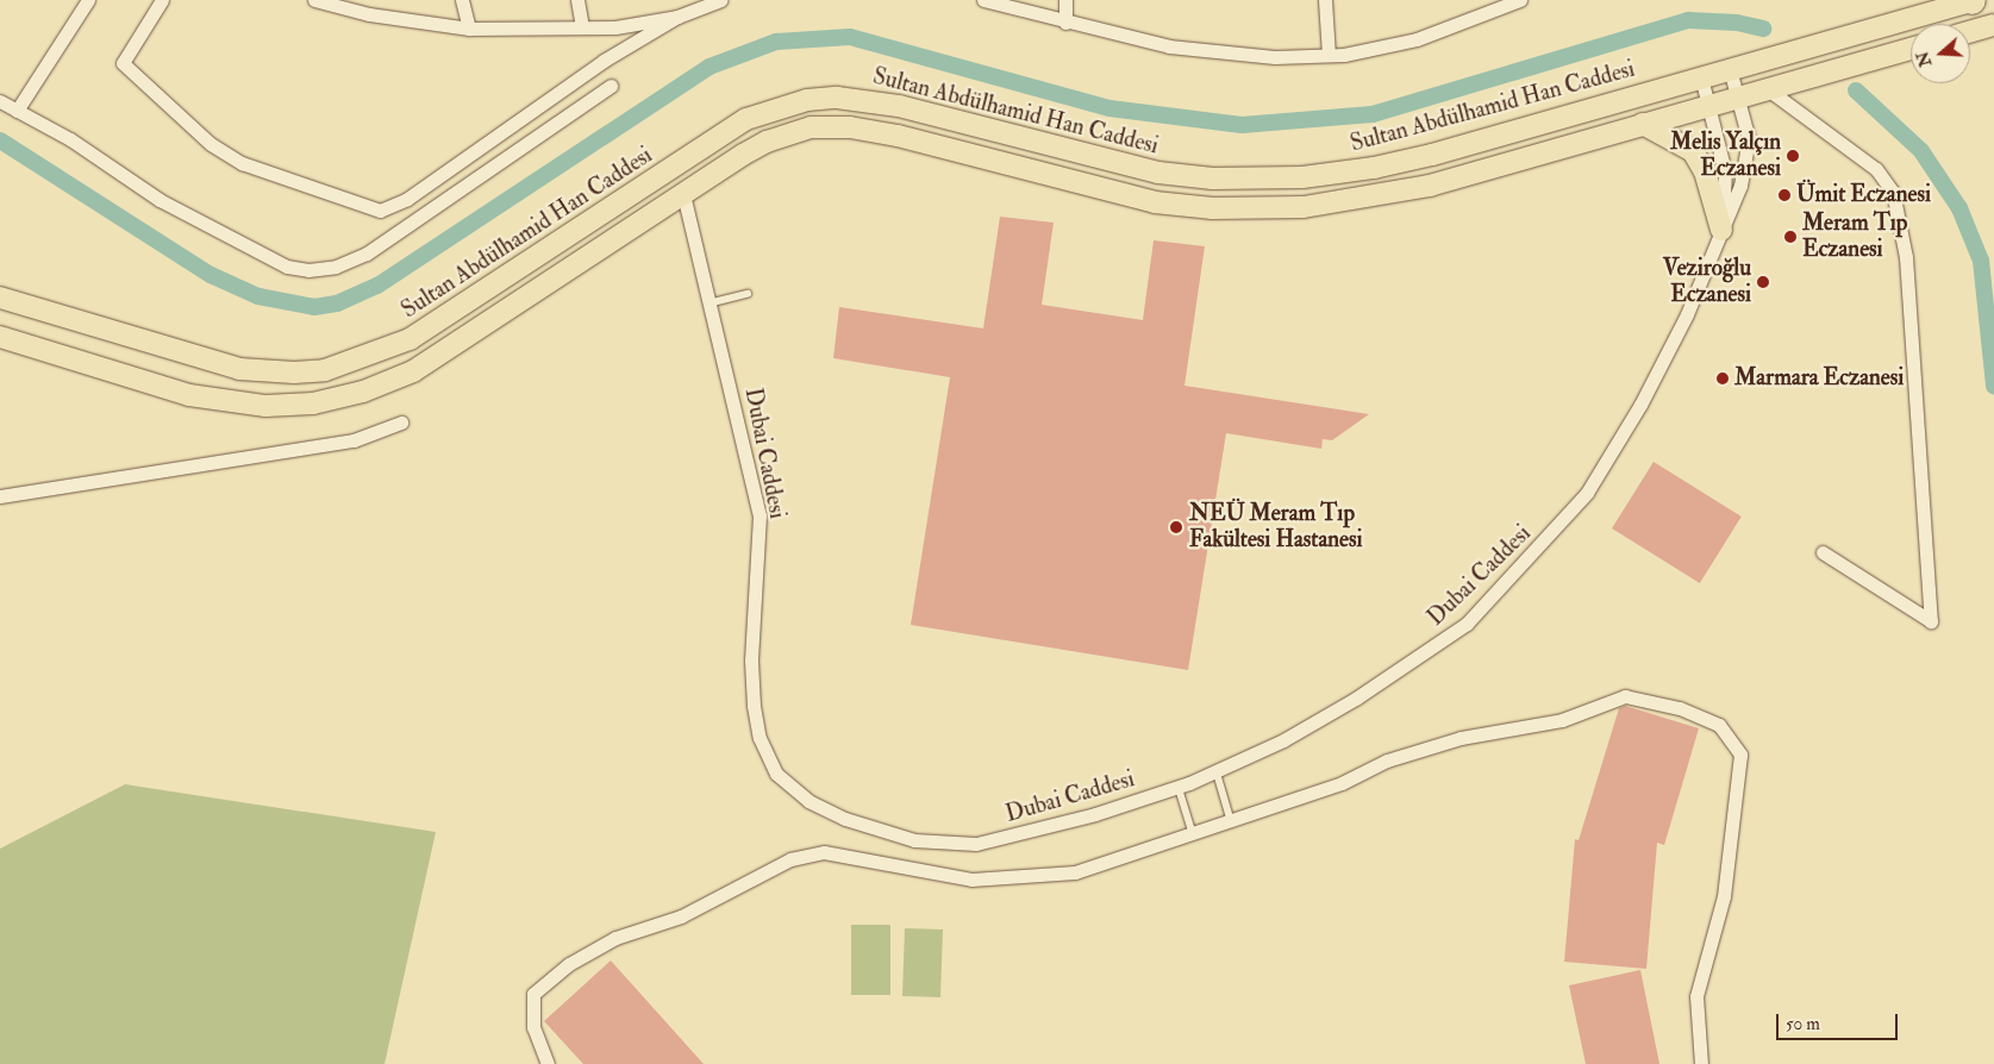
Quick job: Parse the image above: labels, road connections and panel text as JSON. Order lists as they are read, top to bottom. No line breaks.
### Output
{"streets":{"main road":["Sultan Abdülhamid Han Caddesi"],"street":["Dubai Caddesi"]},"crossings":[["Sultan Abdülhamid Han Caddesi","Dubai Caddesi"]],"places":["Melis Yalçın Eczanesi","Ümit Eczanesi","Meram Tıp Eczanesi","Veziroğlu Eczanesi","Marmara Eczanesi","NEÜ Meram Tıp Fakültesi Hastanesi"],"scale_bar":"50 m","north":"left"}
